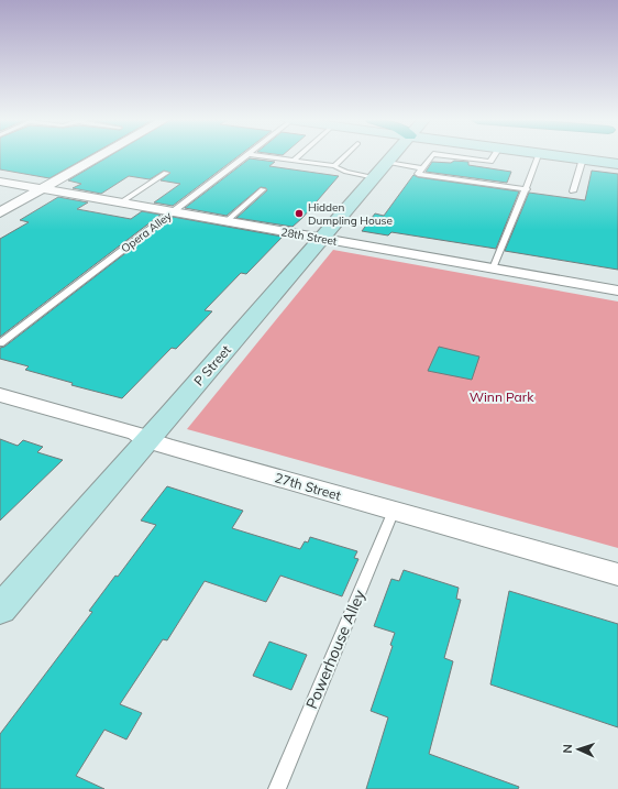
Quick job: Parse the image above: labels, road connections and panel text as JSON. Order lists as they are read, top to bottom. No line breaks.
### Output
{"streets":{"main road":["P Street"],"street":["28th Street","27th Street"],"lane":["Opera Alley","Powerhouse Alley"]},"crossings":[["Opera Alley","28th Street"],["28th Street","P Street"],["P Street","27th Street"],["27th Street","Powerhouse Alley"]],"parks":["Winn Park"],"places":["Hidden Dumpling House"],"north":"left"}
